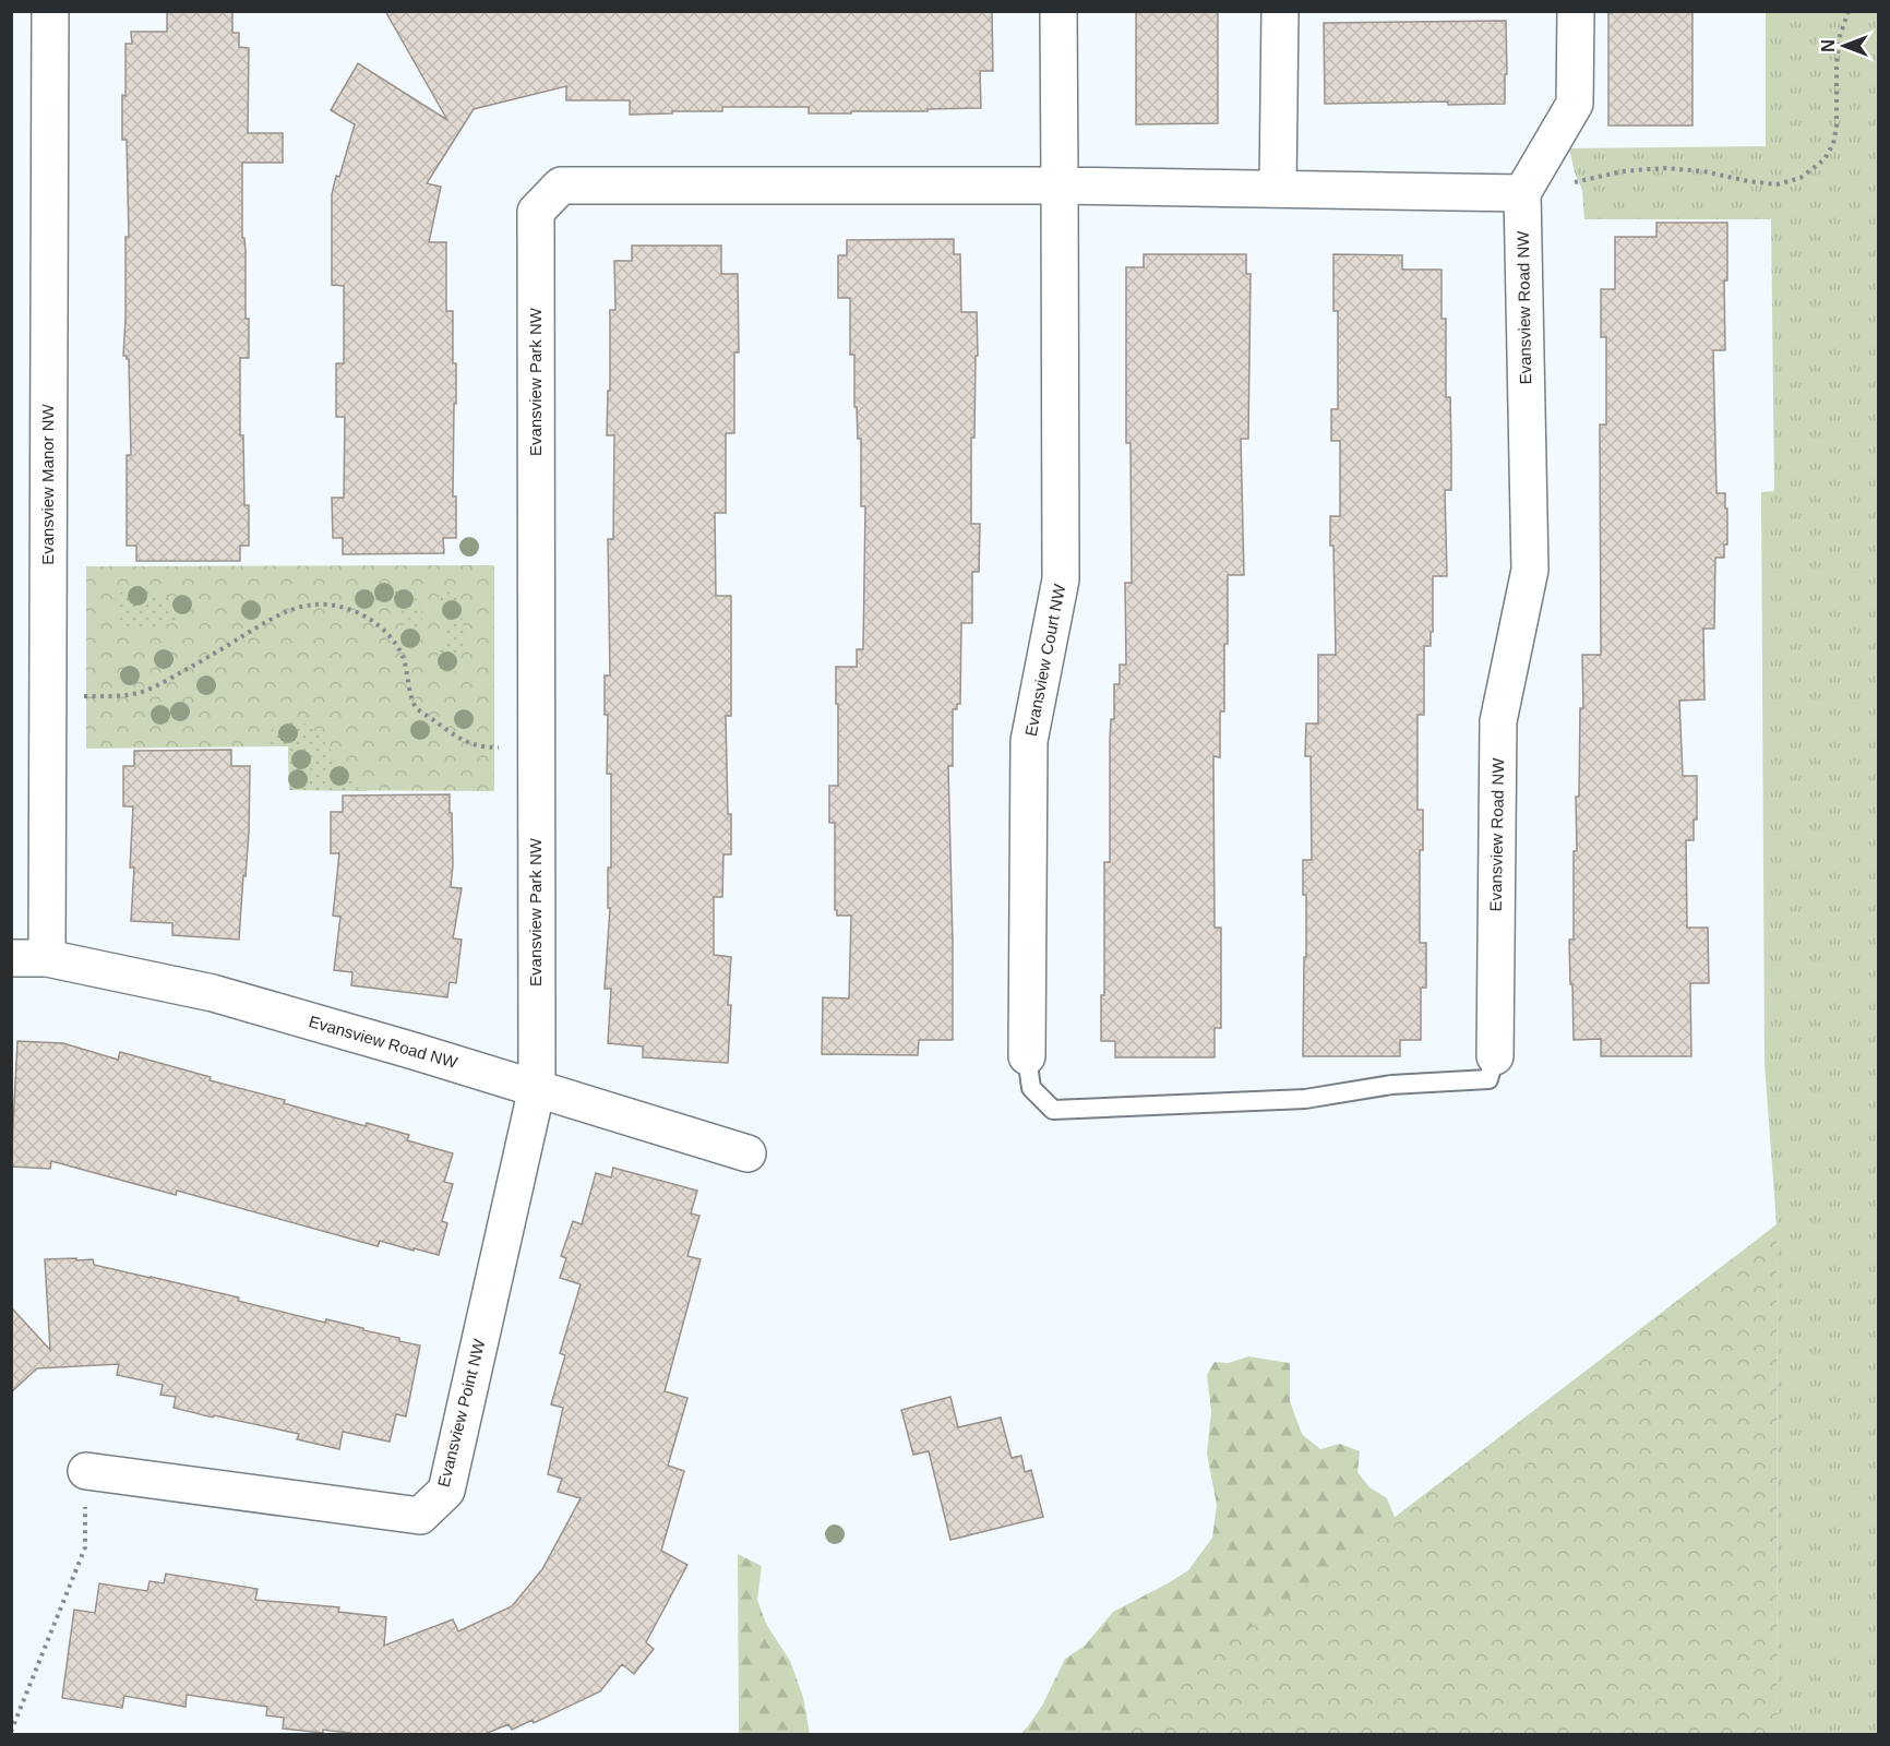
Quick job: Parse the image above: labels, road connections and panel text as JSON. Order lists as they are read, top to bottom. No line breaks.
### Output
{"streets":{"street":["Evansview Road NW","Evansview Park NW","Evansview Manor NW","Evansview Court NW","Evansview Point NW"]},"crossings":[["Evansview Road NW","Evansview Park NW"],["Evansview Road NW","Evansview Manor NW"],["Evansview Road NW","Evansview Point NW"],["Evansview Park NW","Evansview Court NW"],["Evansview Park NW","Evansview Point NW"]],"north":"left"}
